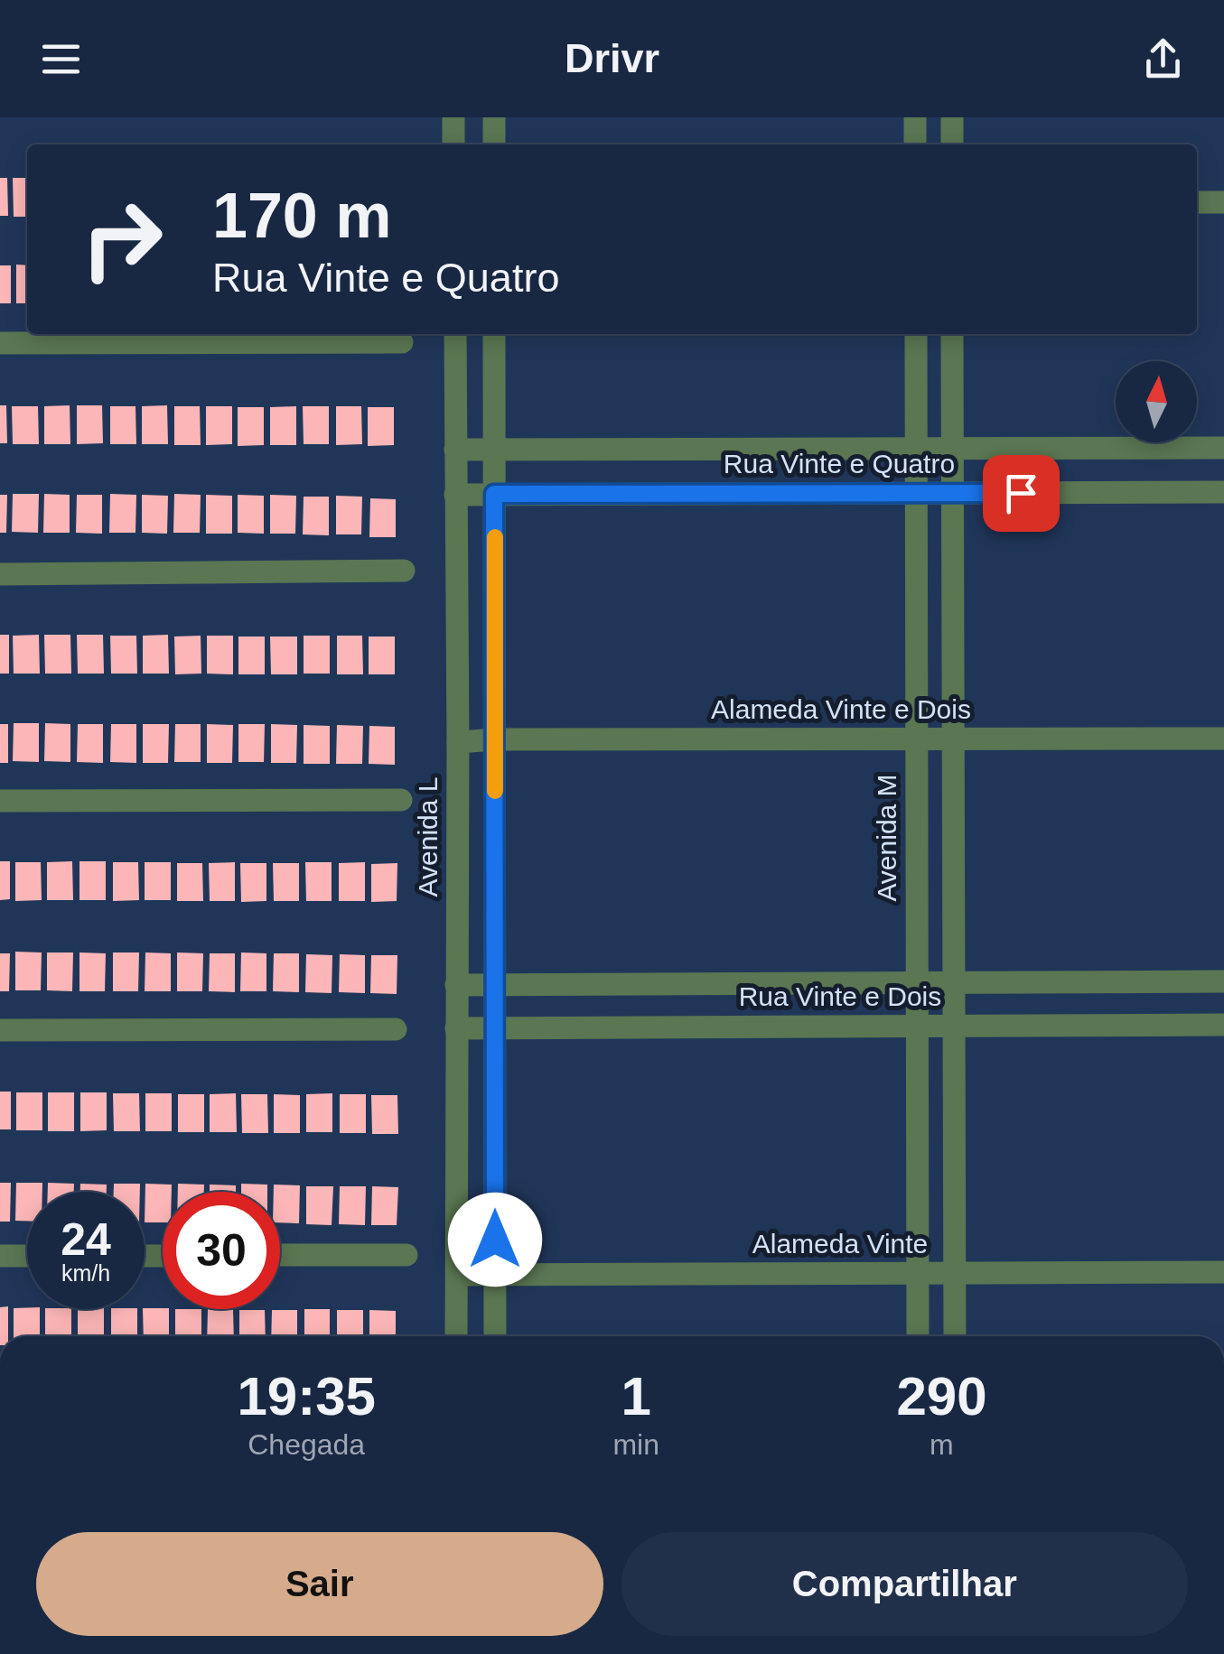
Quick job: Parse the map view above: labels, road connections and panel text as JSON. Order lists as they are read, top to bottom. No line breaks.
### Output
{"streets":{"street":["Rua Vinte e Quatro","Alameda Vinte e Dois","Avenida L","Avenida M","Rua Vinte e Dois","Alameda Vinte"]},"crossings":[["Rua Vinte e Quatro","Avenida L"],["Rua Vinte e Quatro","Avenida M"],["Alameda Vinte e Dois","Avenida L"],["Alameda Vinte e Dois","Avenida M"],["Avenida L","Rua Vinte e Dois"],["Avenida L","Alameda Vinte"],["Avenida M","Rua Vinte e Dois"],["Avenida M","Alameda Vinte"]],"north":"top","page":{"header":"Drivr","turn":["170 m","Rua Vinte e Quatro"],"speed":"24 km/h","limit":"30","eta":["19:35","Chegada","1","min","290","m"],"buttons":["Sair","Compartilhar"]}}
